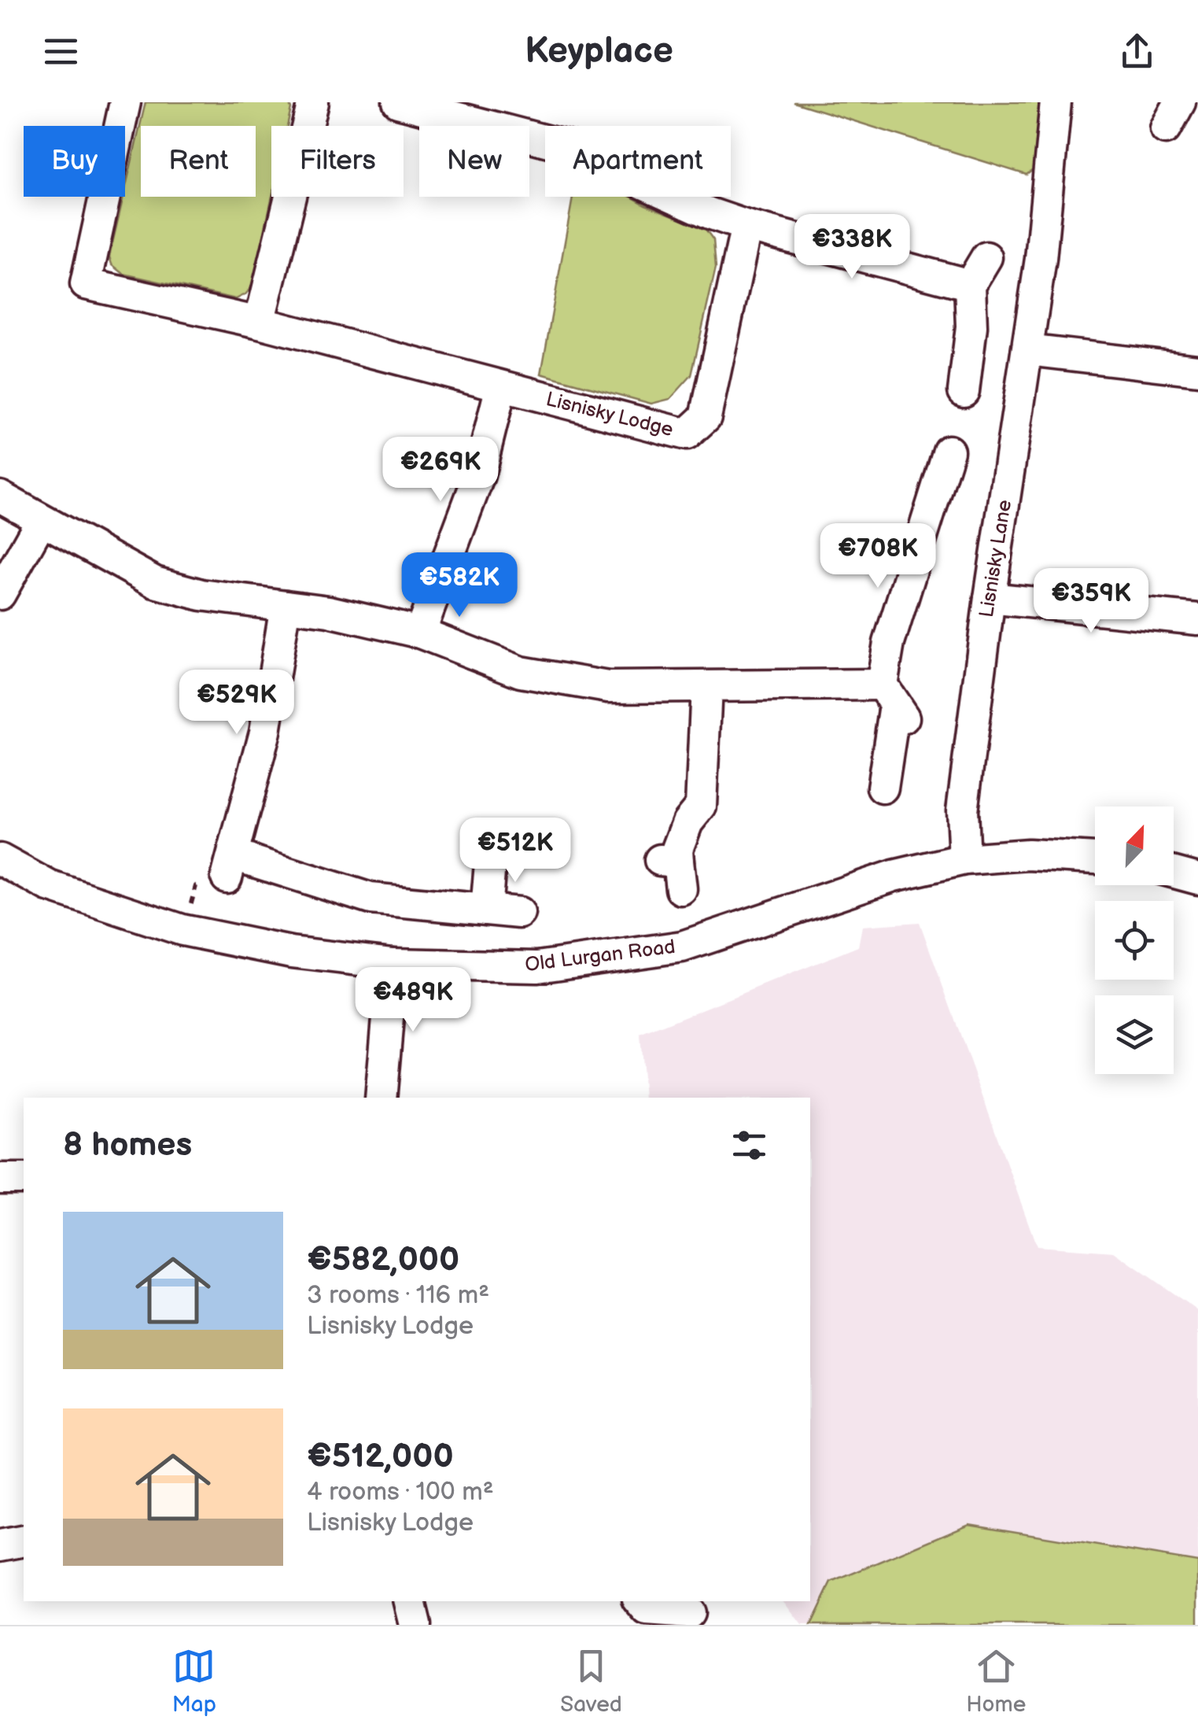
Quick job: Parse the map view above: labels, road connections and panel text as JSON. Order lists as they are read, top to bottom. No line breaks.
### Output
{"streets":{"street":["Lisnisky Lodge","Lisnisky Lane","Old Lurgan Road"]},"crossings":[["Lisnisky Lane","Old Lurgan Road"]],"north":"top right","page":{"header":"Keyplace","chip":["Buy","Rent","Filters","New","Apartment"],"price":["€338K","€269K","€708K","€582K","€359K","€529K","€512K","€489K"],"heading":"8 homes","list":[{"name":"€582,000","note":"3 rooms · 116 m² · Lisnisky Lodge"},{"name":"€512,000","note":"4 rooms · 100 m² · Lisnisky Lodge"}],"tabs":["Map","Saved","Home"]}}
